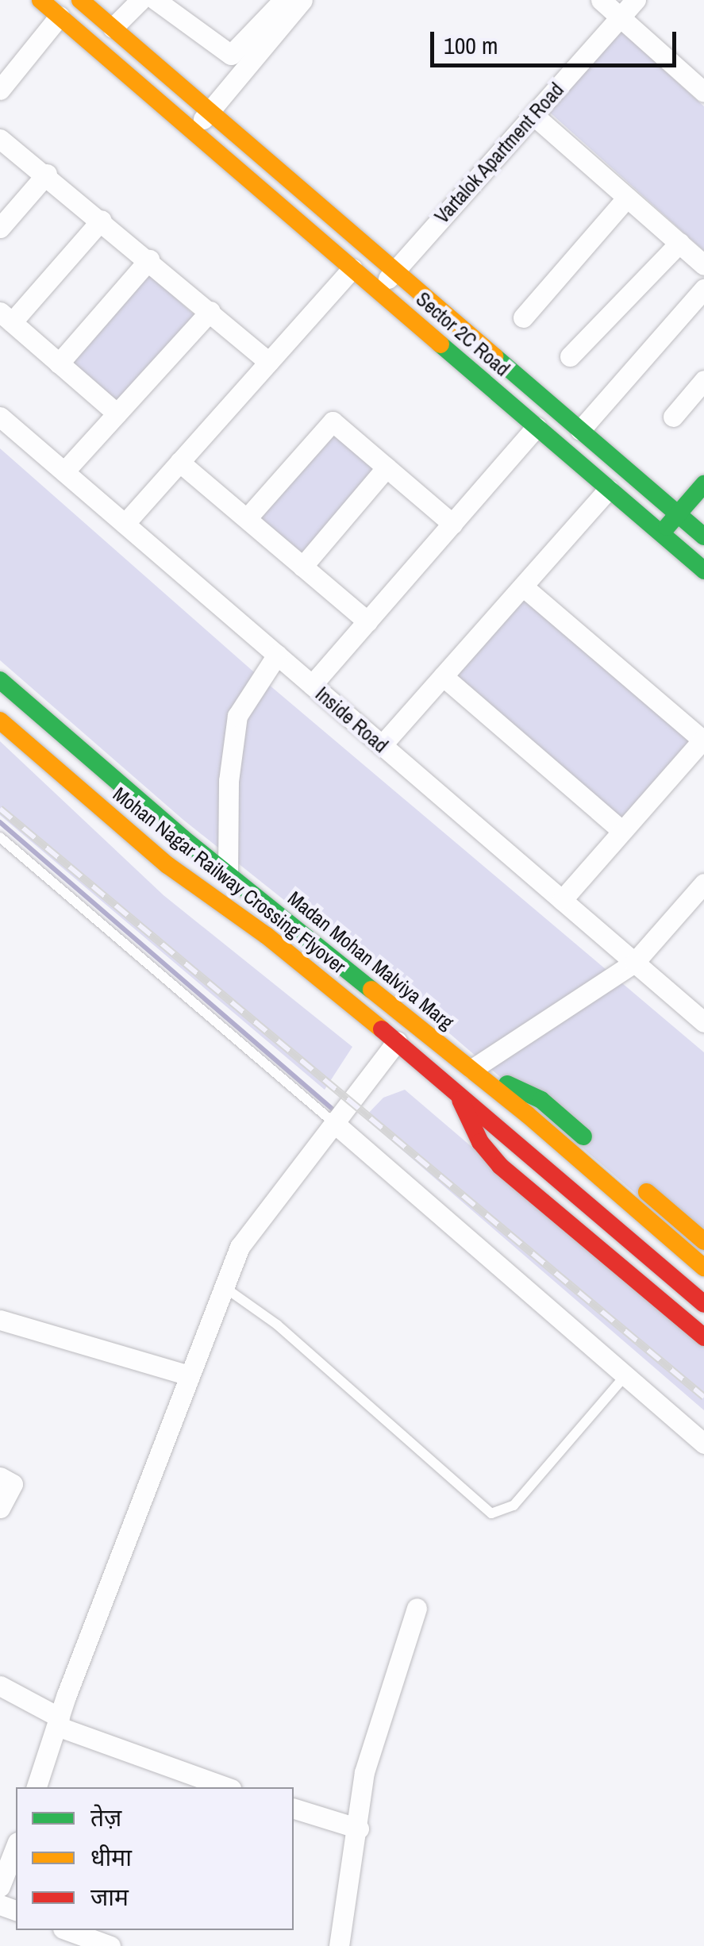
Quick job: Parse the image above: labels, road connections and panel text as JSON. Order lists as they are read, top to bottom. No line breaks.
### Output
{"streets":{"main road":["Sector 2C Road","Mohan Nagar Railway Crossing Flyover","Madan Mohan Malviya Marg"],"street":["Vartalok Apartment Road","Inside Road"]},"crossings":[["Vartalok Apartment Road","Sector 2C Road"],["Mohan Nagar Railway Crossing Flyover","Madan Mohan Malviya Marg"]],"legend":["तेज़","धीमा","जाम"],"scale_bar":"100 m"}
